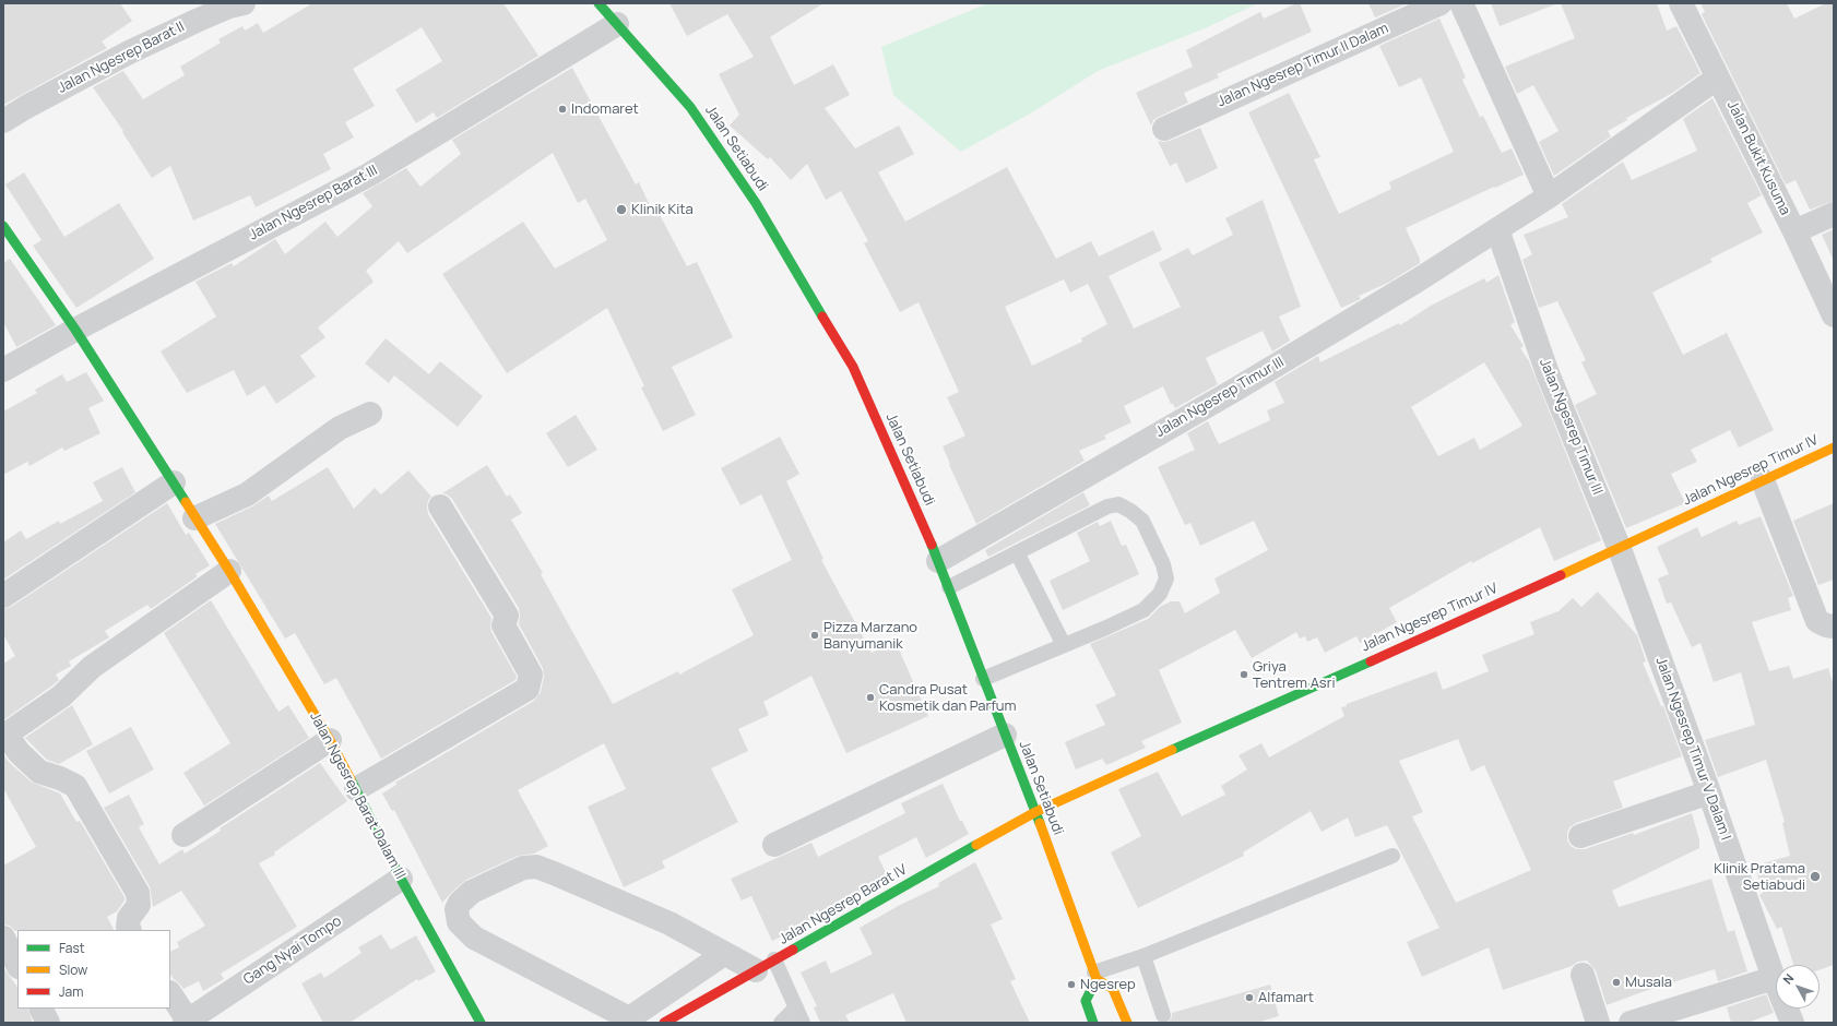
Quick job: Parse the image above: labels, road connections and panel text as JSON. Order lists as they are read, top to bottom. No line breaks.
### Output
{"streets":{"main road":["Jalan Setiabudi","Jalan Ngesrep Timur IV","Jalan Ngesrep Barat Dalam III","Jalan Ngesrep Barat IV"],"street":["Jalan Ngesrep Barat II","Jalan Ngesrep Timur II Dalam","Jalan Bukit Kusuma","Jalan Ngesrep Barat III","Jalan Ngesrep Timur III","Jalan Ngesrep Timur V Dalam I","Gang Nyai Tompo"]},"crossings":[["Jalan Setiabudi","Jalan Ngesrep Barat III"],["Jalan Setiabudi","Jalan Ngesrep Timur III"],["Jalan Setiabudi","Jalan Ngesrep Timur IV"],["Jalan Setiabudi","Jalan Ngesrep Barat IV"],["Jalan Bukit Kusuma","Jalan Ngesrep Timur III"],["Jalan Ngesrep Barat III","Jalan Ngesrep Barat Dalam III"],["Jalan Ngesrep Timur III","Jalan Ngesrep Timur IV"],["Jalan Ngesrep Timur III","Jalan Ngesrep Timur V Dalam I"],["Jalan Ngesrep Timur IV","Jalan Ngesrep Timur V Dalam I"],["Jalan Ngesrep Timur IV","Jalan Ngesrep Barat IV"],["Jalan Ngesrep Barat Dalam III","Gang Nyai Tompo"]],"places":["Indomaret","Klinik Kita","Pizza Marzano Banyumanik","Griya Tentrem Asri","Candra Pusat Kosmetik dan Parfum","Klinik Pratama Setiabudi","Musala","Ngesrep","Alfamart"],"legend":["Fast","Slow","Jam"],"north":"top left"}
